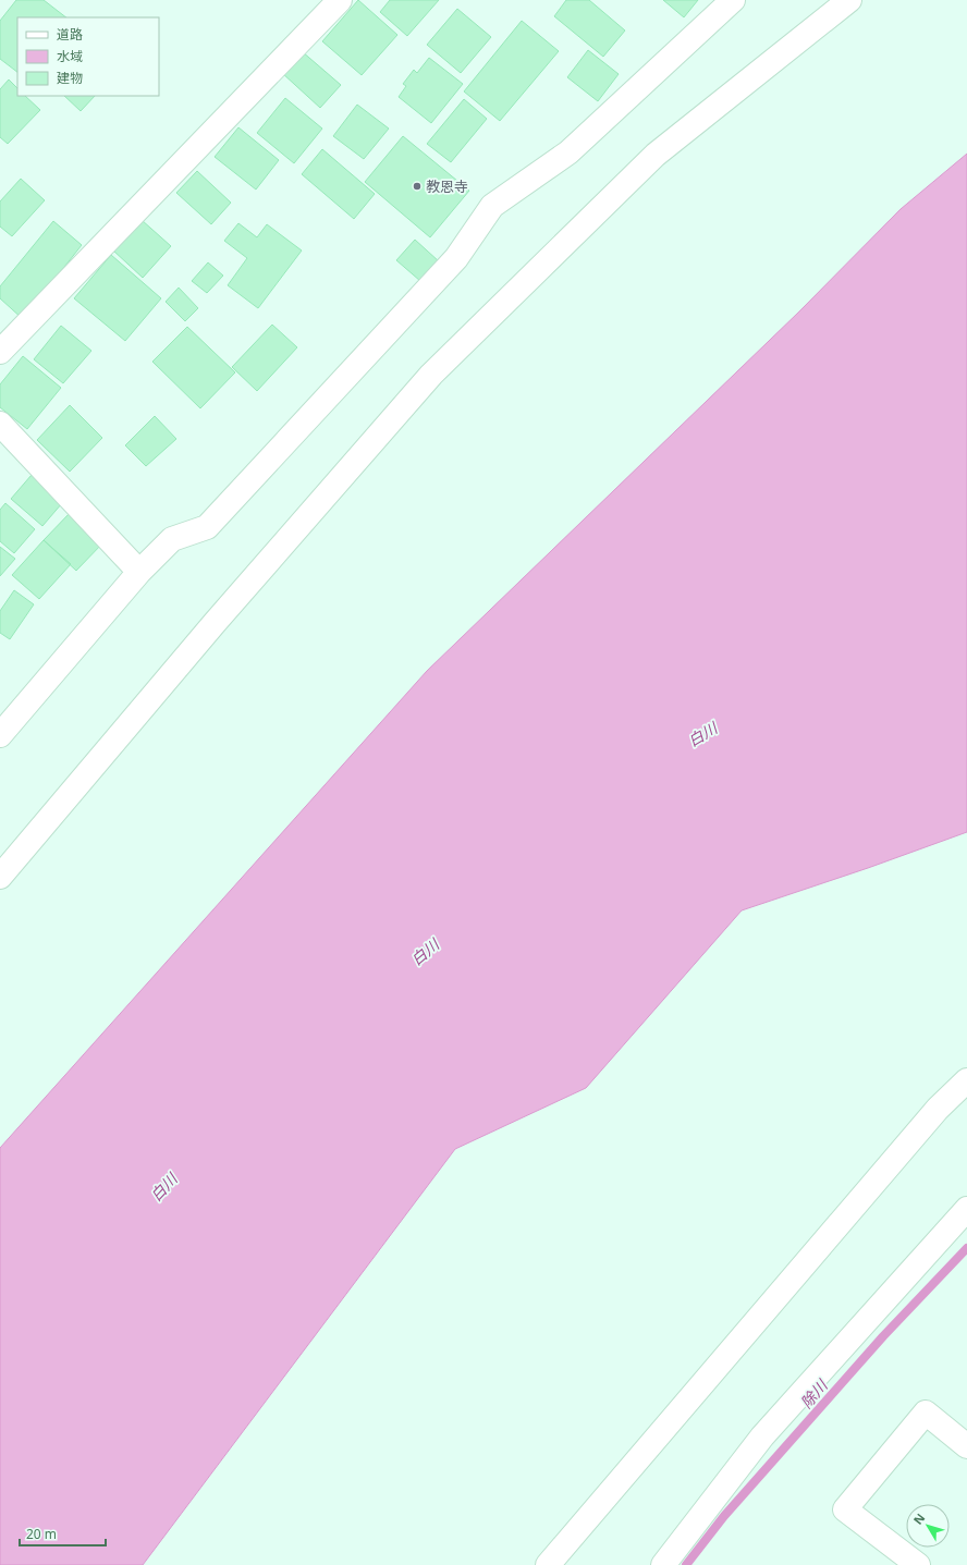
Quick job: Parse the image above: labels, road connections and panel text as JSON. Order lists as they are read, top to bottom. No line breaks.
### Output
{"water":["白川","除川"],"places":["教恩寺"],"legend":["道路","水域","建物"],"scale_bar":"20 m","north":"top left"}
